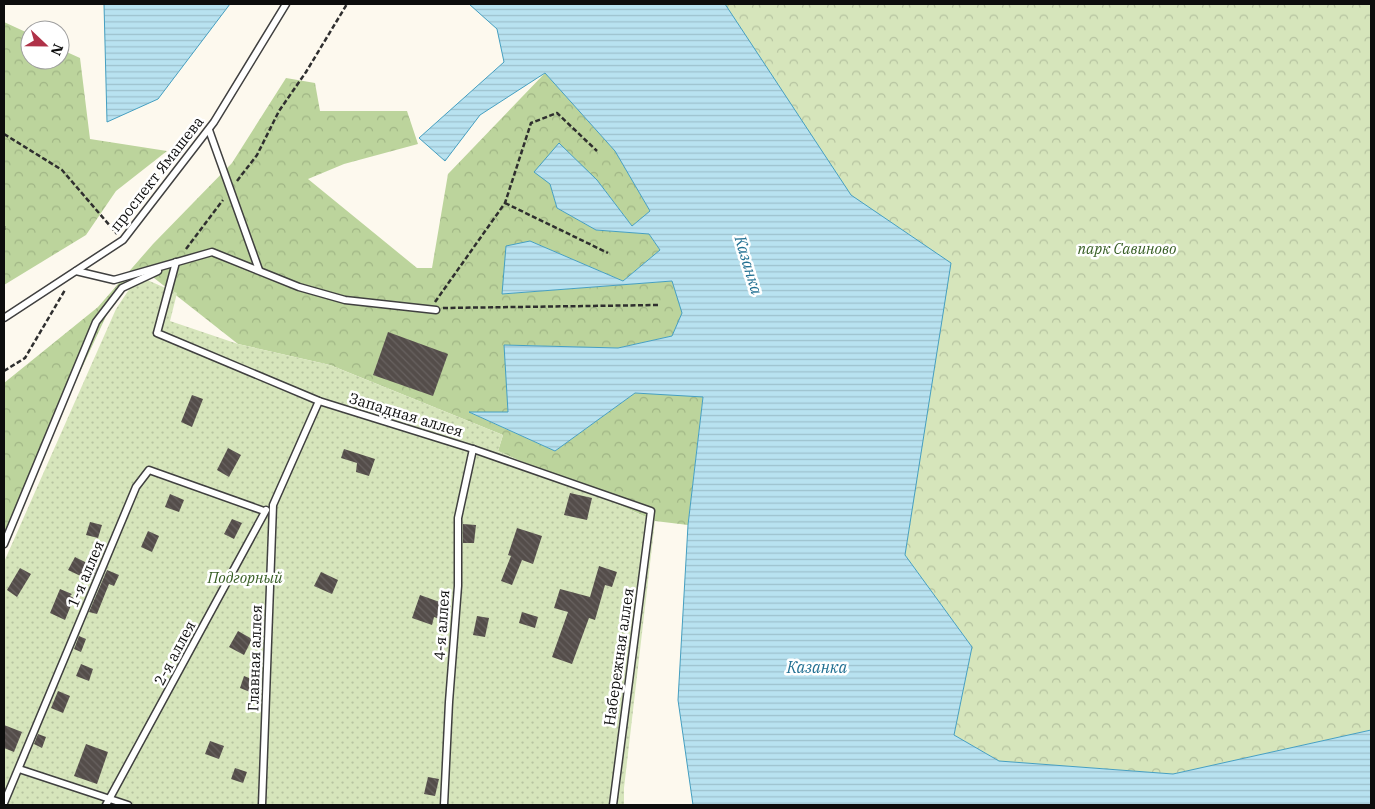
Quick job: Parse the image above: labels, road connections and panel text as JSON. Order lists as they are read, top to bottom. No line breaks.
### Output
{"streets":{"lane":["проспект Ямашева","Западная аллея","1-я аллея","4-я аллея","2-я аллея","Набережная аллея","Главная аллея"]},"crossings":[["Западная аллея","4-я аллея"],["Западная аллея","Набережная аллея"],["Западная аллея","Главная аллея"],["1-я аллея","2-я аллея"]],"water":["Казанка"],"parks":["парк Савиново","Подгорный"],"north":"right"}
